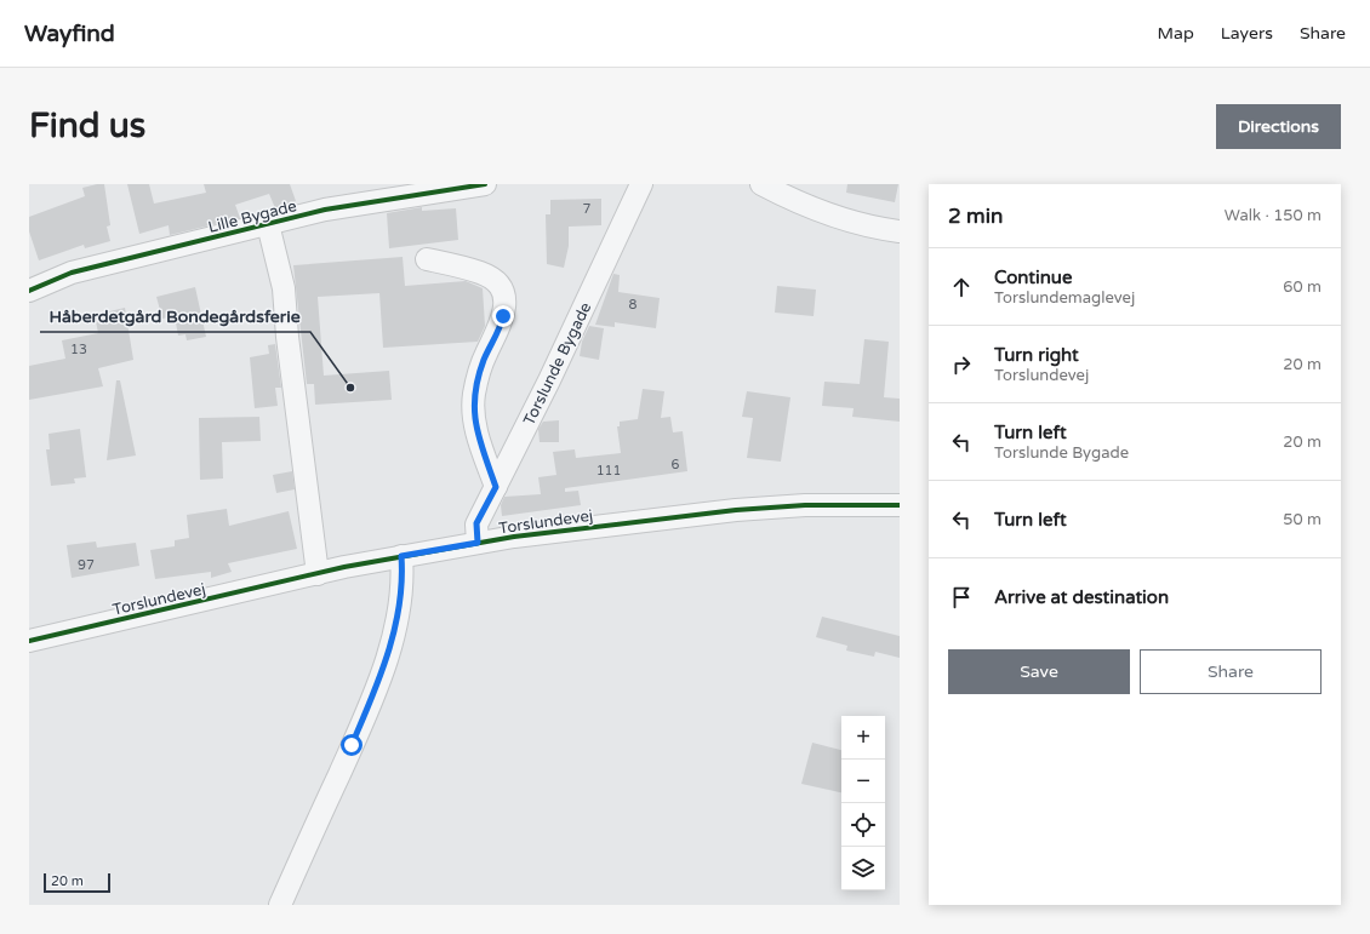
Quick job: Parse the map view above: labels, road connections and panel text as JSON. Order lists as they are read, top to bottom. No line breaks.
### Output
{"streets":{"street":["Lille Bygade","Torslunde Bygade","Torslundevej"]},"crossings":[["Torslunde Bygade","Torslundevej"]],"places":["Håberdetgård Bondegårdsferie"],"house_numbers":["7","8","13","6","111","97"],"scale_bar":"20 m","page":{"header":"Wayfind","nav":["Map","Layers","Share"],"buttons":["Directions",["Save","Share"]],"title":"Find us","heading":["2 min","Walk · 150 m"],"list":[["Continue","Torslundemaglevej","60 m"],["Turn right","Torslundevej","20 m"],["Turn left","Torslunde Bygade","20 m"],["Turn left","50 m"],"Arrive at destination"],"map_buttons":["+","−"],"scale":"20 m"}}
